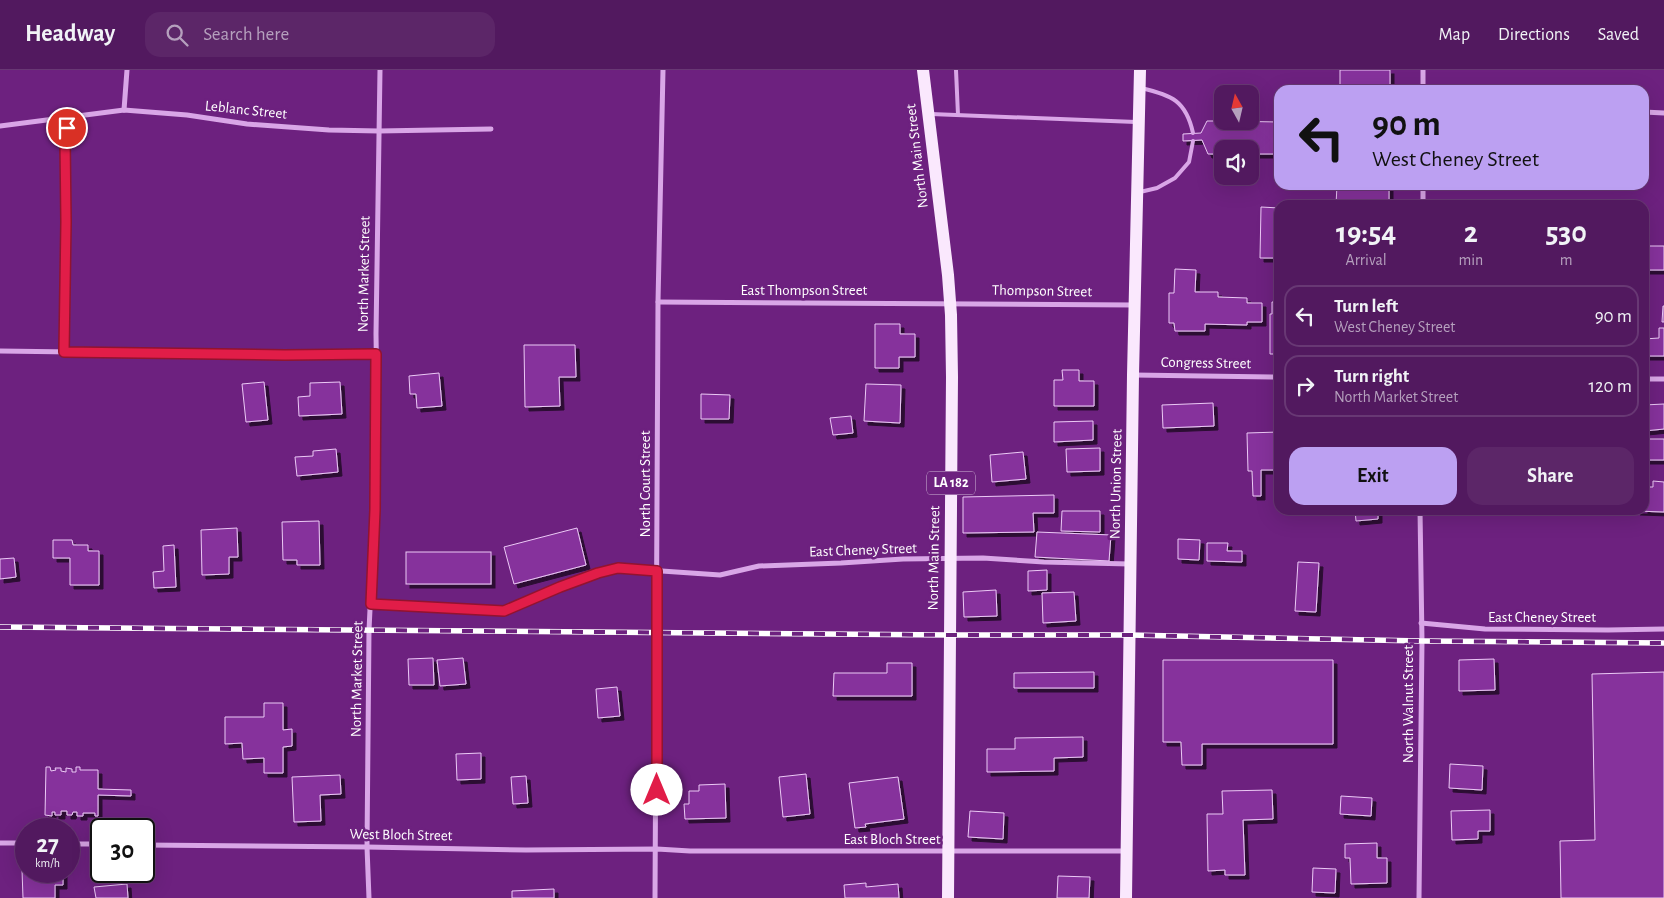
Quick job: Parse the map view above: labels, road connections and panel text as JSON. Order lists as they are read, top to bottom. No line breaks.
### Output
{"streets":{"main road":["North Main Street","LA 182","North Union Street"],"street":["Leblanc Street","North Market Street","East Thompson Street","Thompson Street","Congress Street","North Court Street","East Cheney Street","North Walnut Street","West Bloch Street","East Bloch Street"]},"crossings":[["Leblanc Street","North Market Street"],["North Main Street","East Thompson Street"],["North Main Street","Thompson Street"],["North Main Street","East Cheney Street"],["North Main Street","East Bloch Street"],["North Market Street","East Cheney Street"],["North Market Street","West Bloch Street"],["East Thompson Street","Thompson Street"],["East Thompson Street","North Court Street"],["Thompson Street","North Union Street"],["Congress Street","North Union Street"],["North Court Street","East Cheney Street"],["North Court Street","West Bloch Street"],["North Court Street","East Bloch Street"],["North Union Street","East Cheney Street"],["North Union Street","East Bloch Street"],["East Cheney Street","North Walnut Street"],["West Bloch Street","East Bloch Street"]],"north":"top","page":{"header":"Headway","search":"Search here","nav":["Map","Directions","Saved"],"turn":["90 m","West Cheney Street"],"eta":["19:54","Arrival","2","min","530","m"],"list":[{"name":"Turn left","note":"West Cheney Street","value":"90 m"},{"name":"Turn right","note":"North Market Street","value":"120 m"}],"buttons":["Exit","Share"],"speed":"27 km/h","limit":"30"}}
